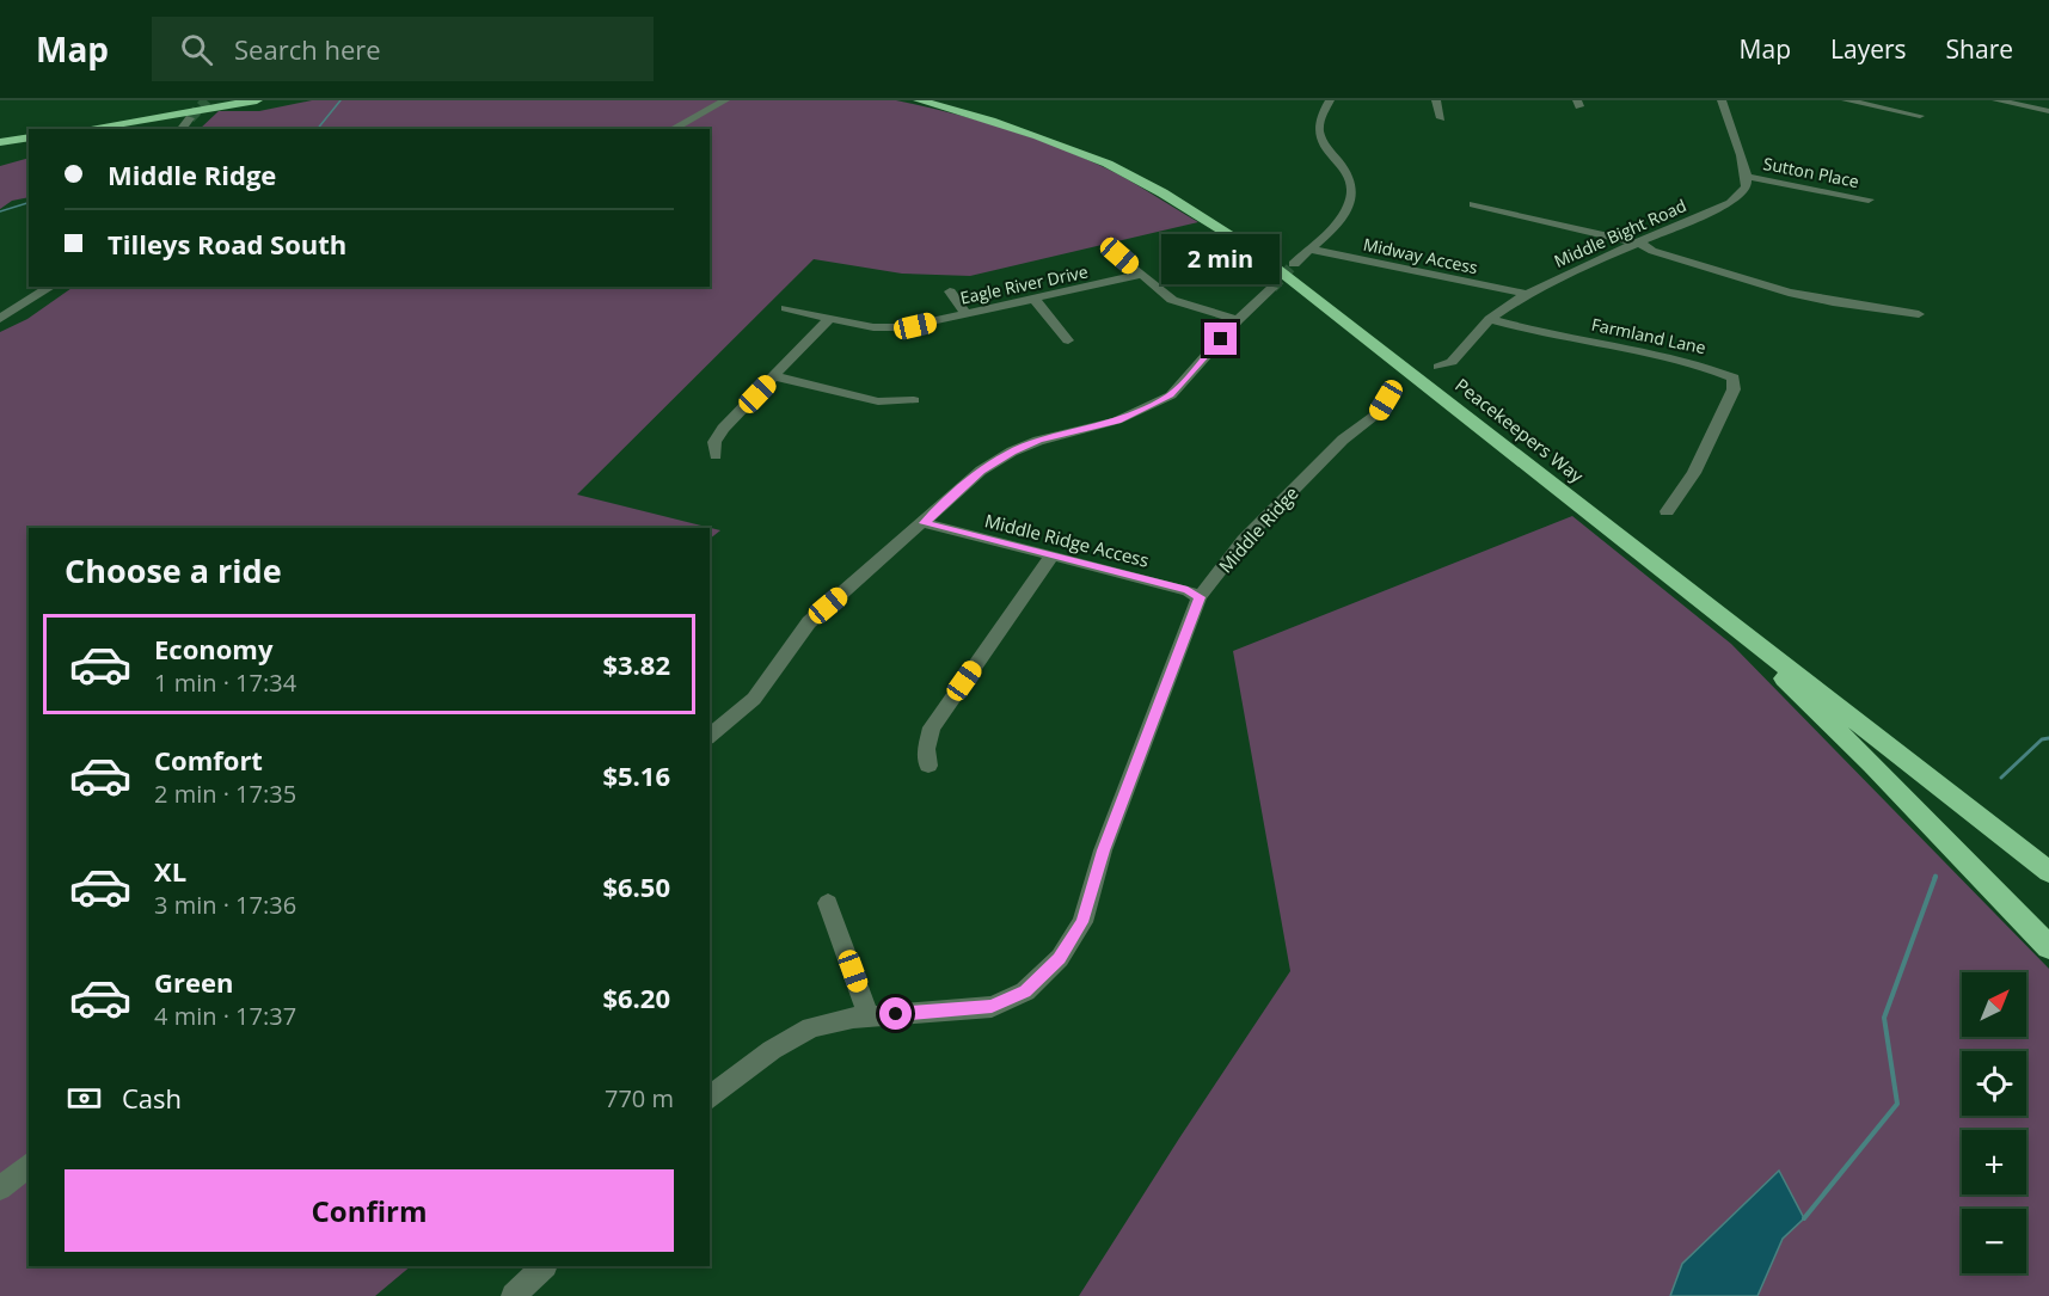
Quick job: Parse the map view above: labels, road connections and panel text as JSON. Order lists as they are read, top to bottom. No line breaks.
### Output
{"streets":{"highway":["Peacekeepers Way"],"street":["Sutton Place","Middle Bight Road","Midway Access","Eagle River Drive","Farmland Lane","Middle Ridge","Middle Ridge Access"]},"crossings":[["Sutton Place","Middle Bight Road"],["Middle Bight Road","Midway Access"],["Middle Bight Road","Farmland Lane"],["Middle Ridge","Middle Ridge Access"]],"north":"top right","page":{"header":"Map","search":"Search here","nav":["Map","Layers","Share"],"banner":["Middle Ridge","Tilleys Road South"],"bubble":"2 min","heading":"Choose a ride","list":[{"name":"Economy","note":"1 min · 17:34","value":"$3.82"},{"name":"Comfort","note":"2 min · 17:35","value":"$5.16"},{"name":"XL","note":"3 min · 17:36","value":"$6.50"},{"name":"Green","note":"4 min · 17:37","value":"$6.20"}],"map_buttons":["+","−"],"pay":["Cash","770 m"],"buttons":"Confirm"}}
